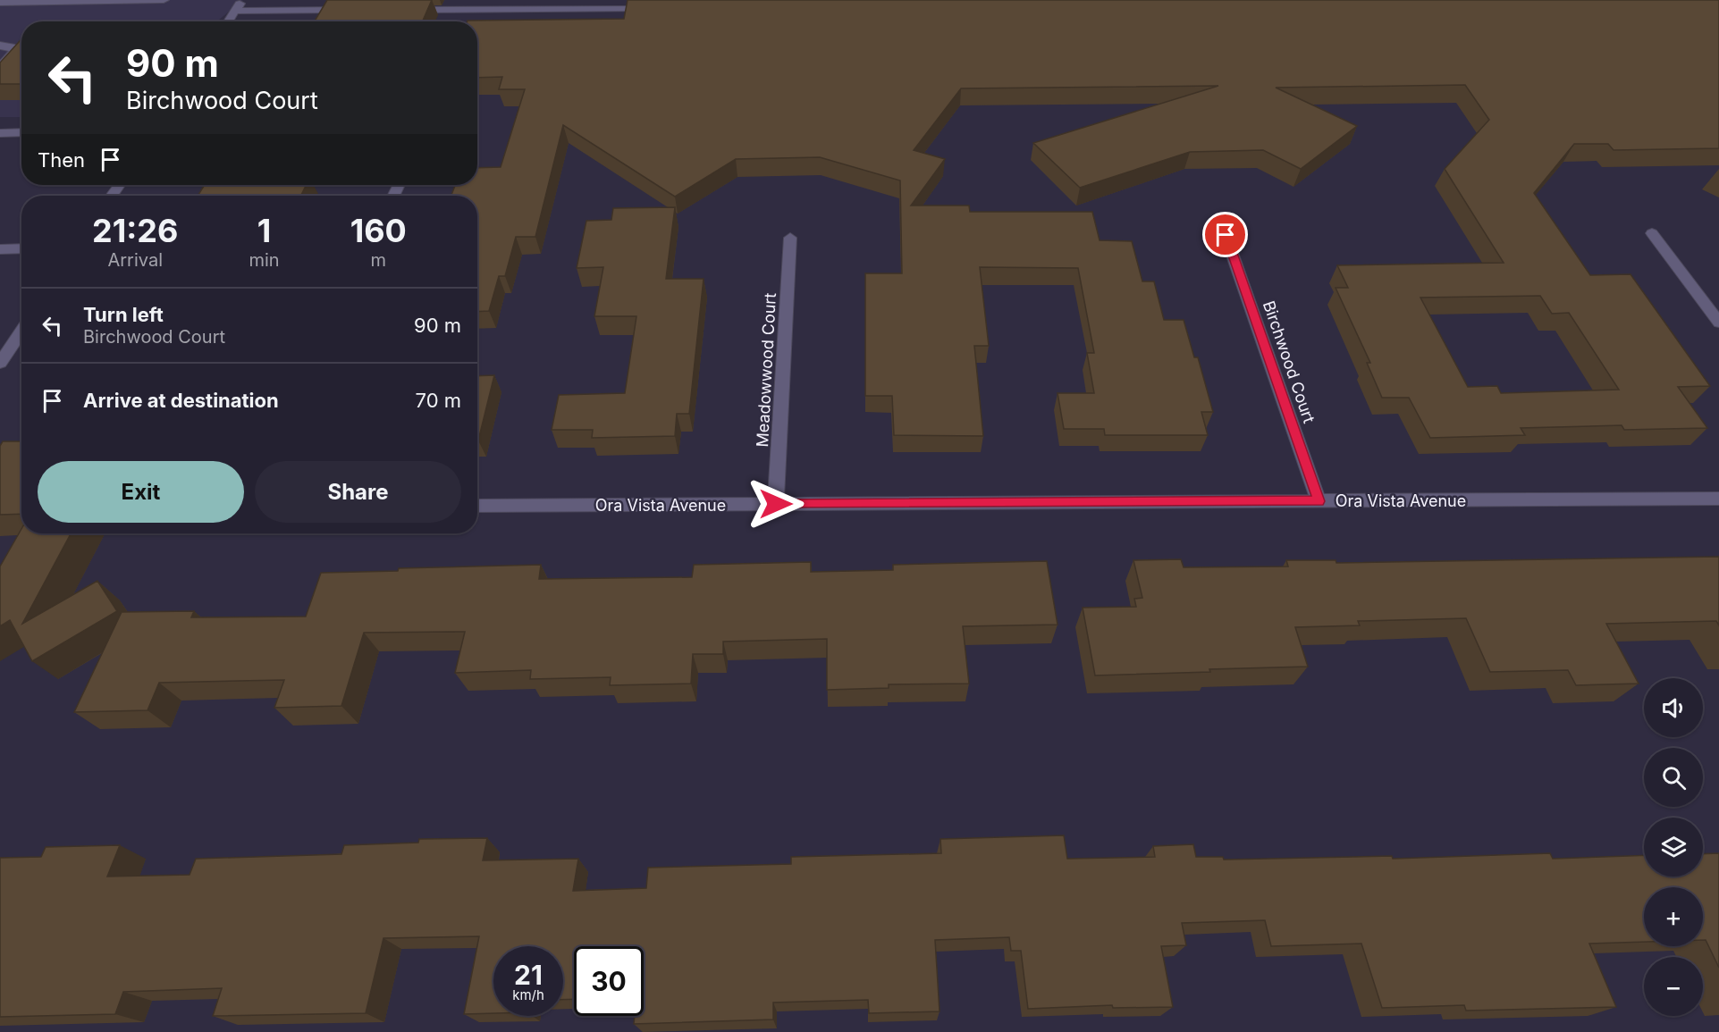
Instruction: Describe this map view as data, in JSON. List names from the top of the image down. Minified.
{"streets":{"street":["Birchwood Court","Meadowwood Court","Ora Vista Avenue"]},"crossings":[["Birchwood Court","Ora Vista Avenue"],["Meadowwood Court","Ora Vista Avenue"]],"page":{"turn":["90 m","Birchwood Court"],"then":"Then","eta":["21:26","Arrival","1","min","160","m"],"list":[{"name":"Turn left","note":"Birchwood Court","value":"90 m"},{"name":"Arrive at destination","value":"70 m"}],"buttons":["Exit","Share"],"map_buttons":["+","−"],"speed":"21 km/h","limit":"30"}}
